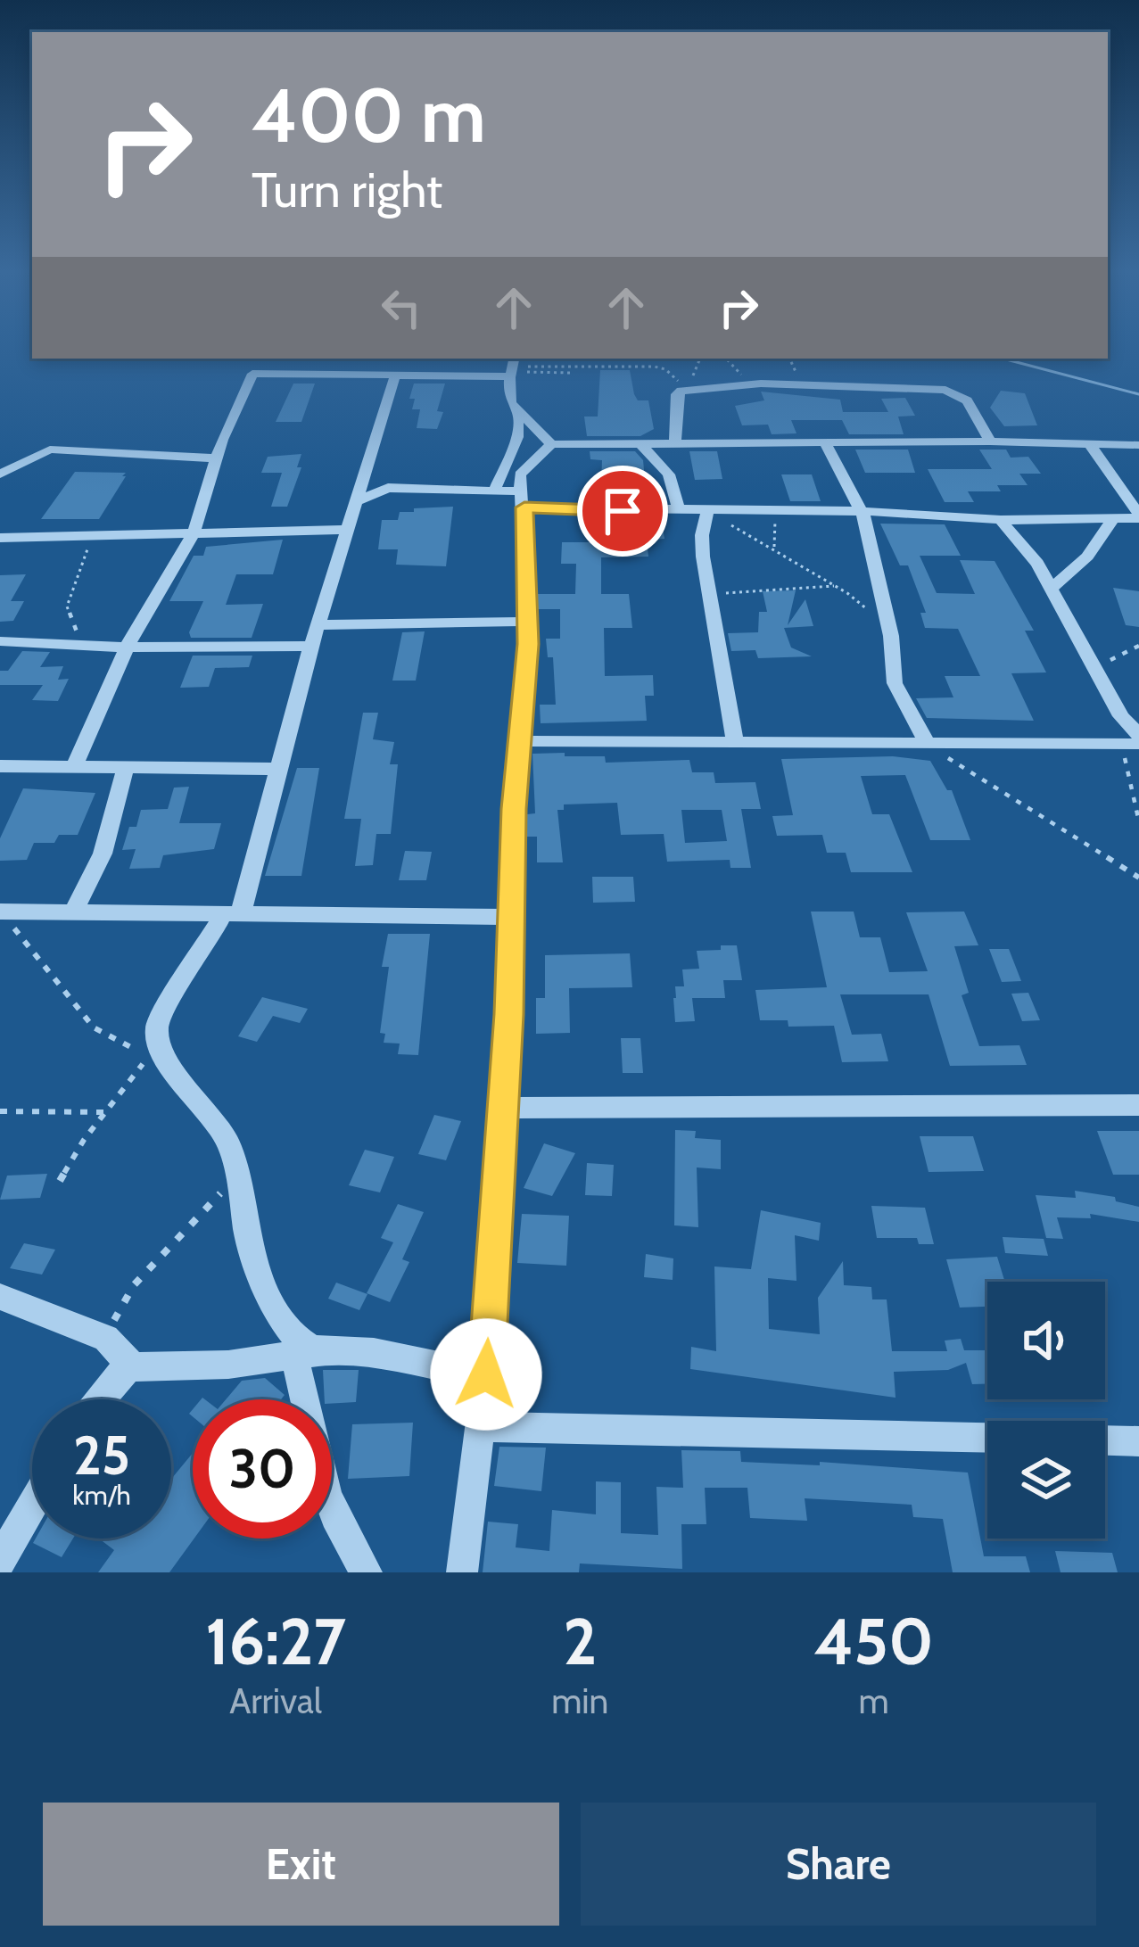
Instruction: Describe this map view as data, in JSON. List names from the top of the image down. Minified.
{"page":{"turn":["400 m","Turn right"],"speed":"25 km/h","limit":"30","eta":["16:27","Arrival","2","min","450","m"],"buttons":["Exit","Share"]}}
